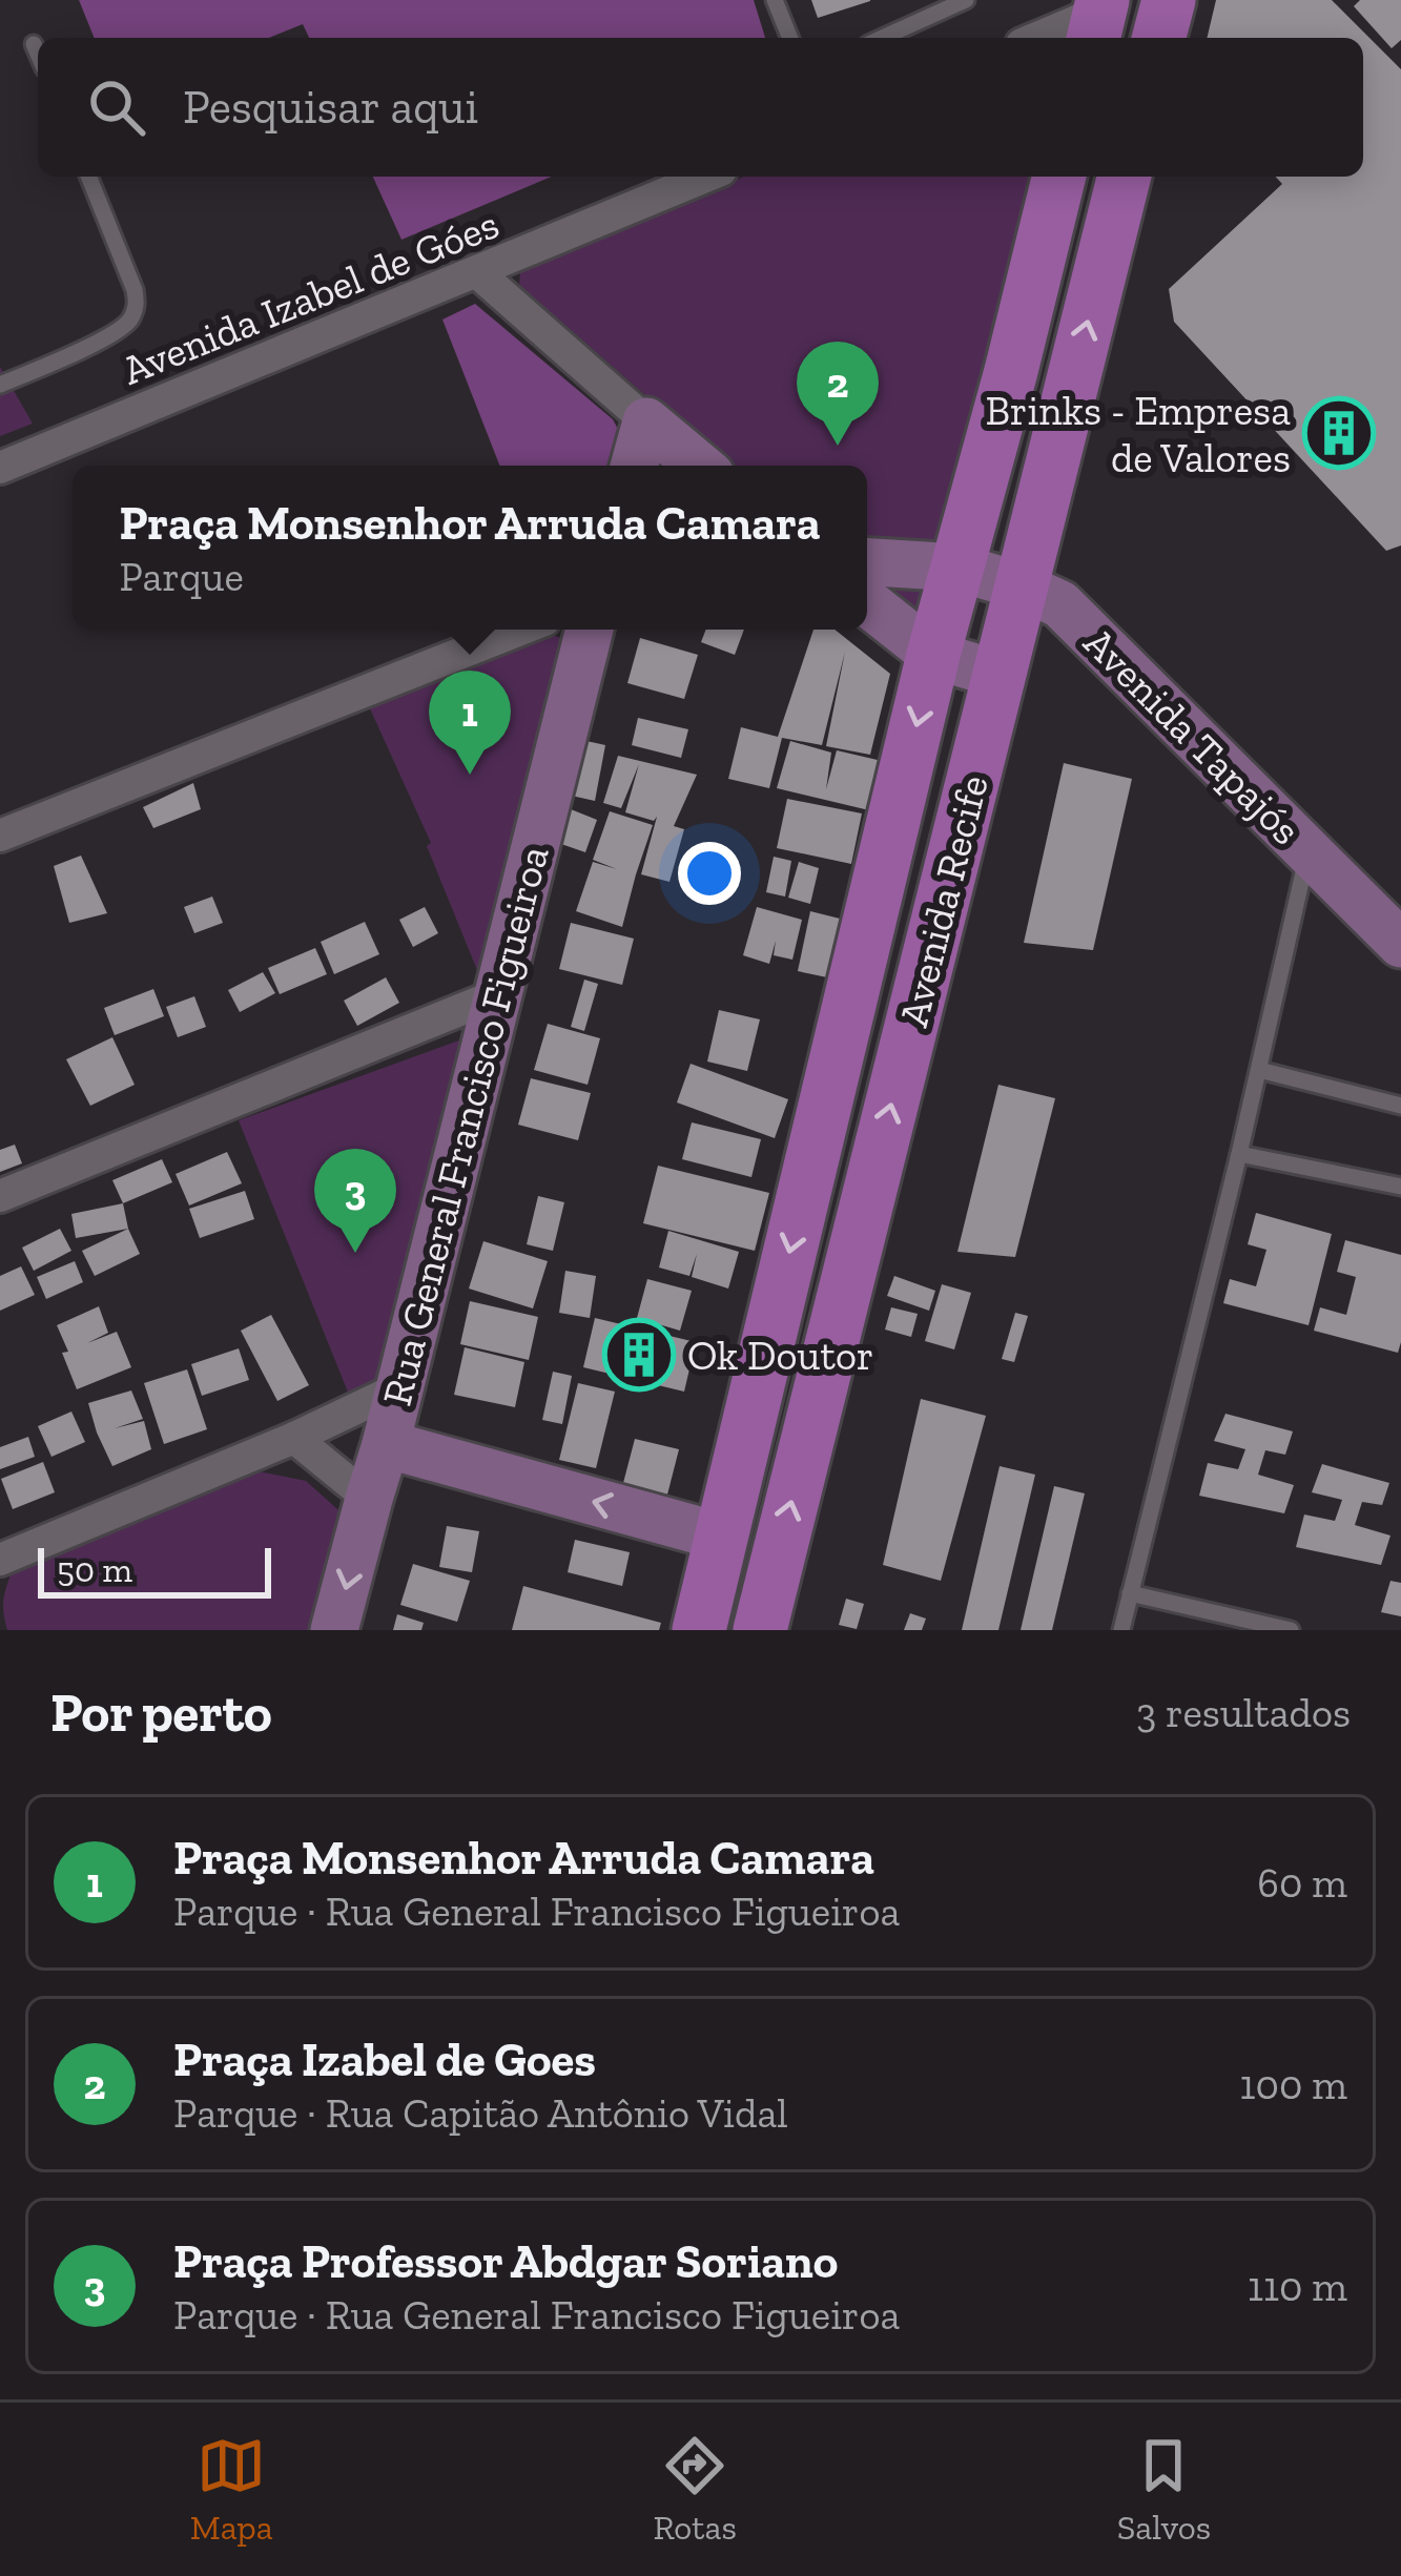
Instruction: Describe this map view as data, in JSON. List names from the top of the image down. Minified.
{"streets":{"main road":["Avenida Recife"],"street":["Avenida Izabel de Góes","Avenida Tapajós","Rua General Francisco Figueiroa"]},"crossings":[["Avenida Tapajós","Avenida Recife"]],"places":{"building":["Brinks - Empresa de Valores","Ok Doutor"]},"scale_bar":"50 m","page":{"search":"Pesquisar aqui","pins":["2","1","3"],"popup":["Praça Monsenhor Arruda Camara","Parque"],"scale":"50 m","heading":["Por perto","3 resultados"],"list":[{"mark":"1","name":"Praça Monsenhor Arruda Camara","note":"Parque · Rua General Francisco Figueiroa","value":"60 m"},{"mark":"2","name":"Praça Izabel de Goes","note":"Parque · Rua Capitão Antônio Vidal","value":"100 m"},{"mark":"3","name":"Praça Professor Abdgar Soriano","note":"Parque · Rua General Francisco Figueiroa","value":"110 m"}],"nav":["Mapa","Rotas","Salvos"]}}
